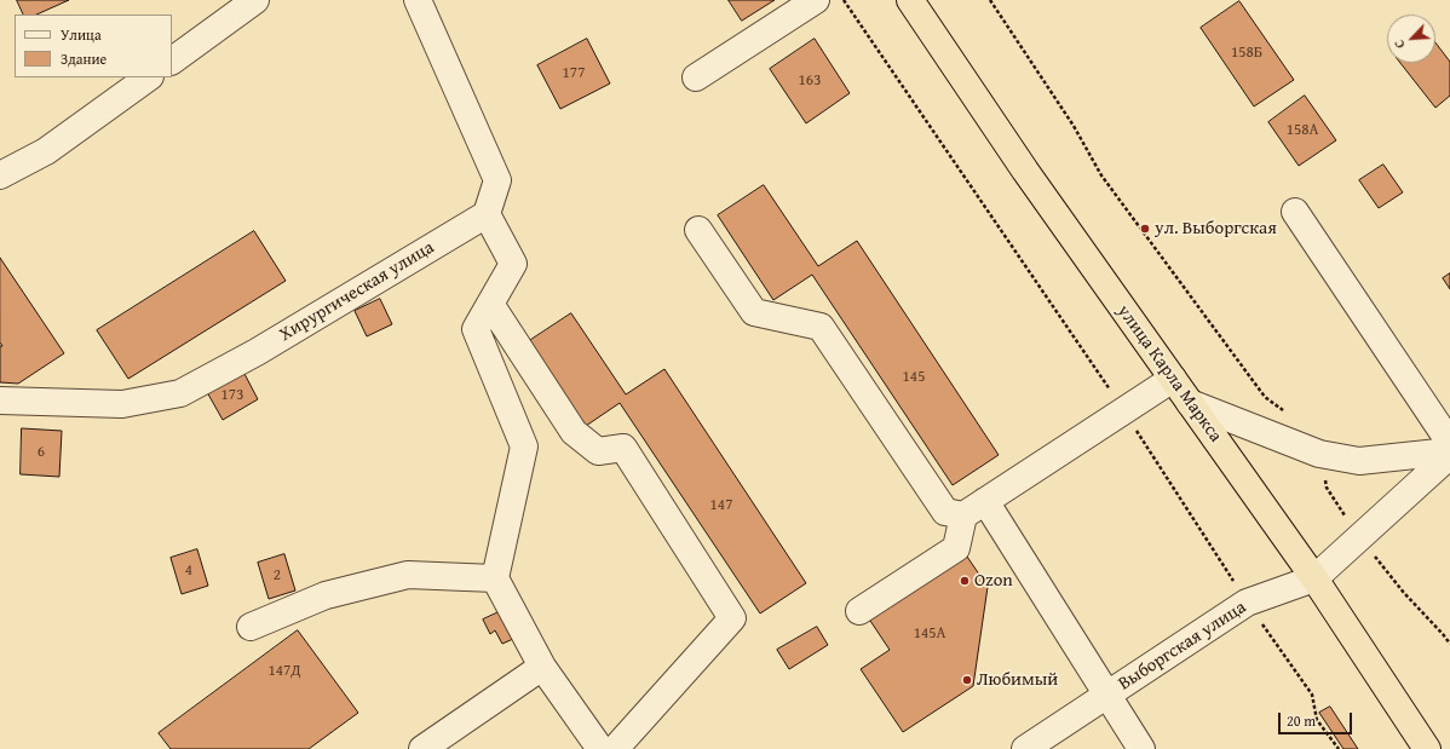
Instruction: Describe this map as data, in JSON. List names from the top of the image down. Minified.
{"streets":{"highway":["улица Карла Маркса"],"street":["Хирургическая улица","Выборгская улица"]},"crossings":[["улица Карла Маркса","Выборгская улица"]],"places":["ул. Выборгская","Ozon","Любимый"],"house_numbers":["158Б","177","163","158А","145","173","6","147","4","2","145А","147Д"],"legend":["Улица","Здание"],"scale_bar":"20 m","north":"bottom left"}
